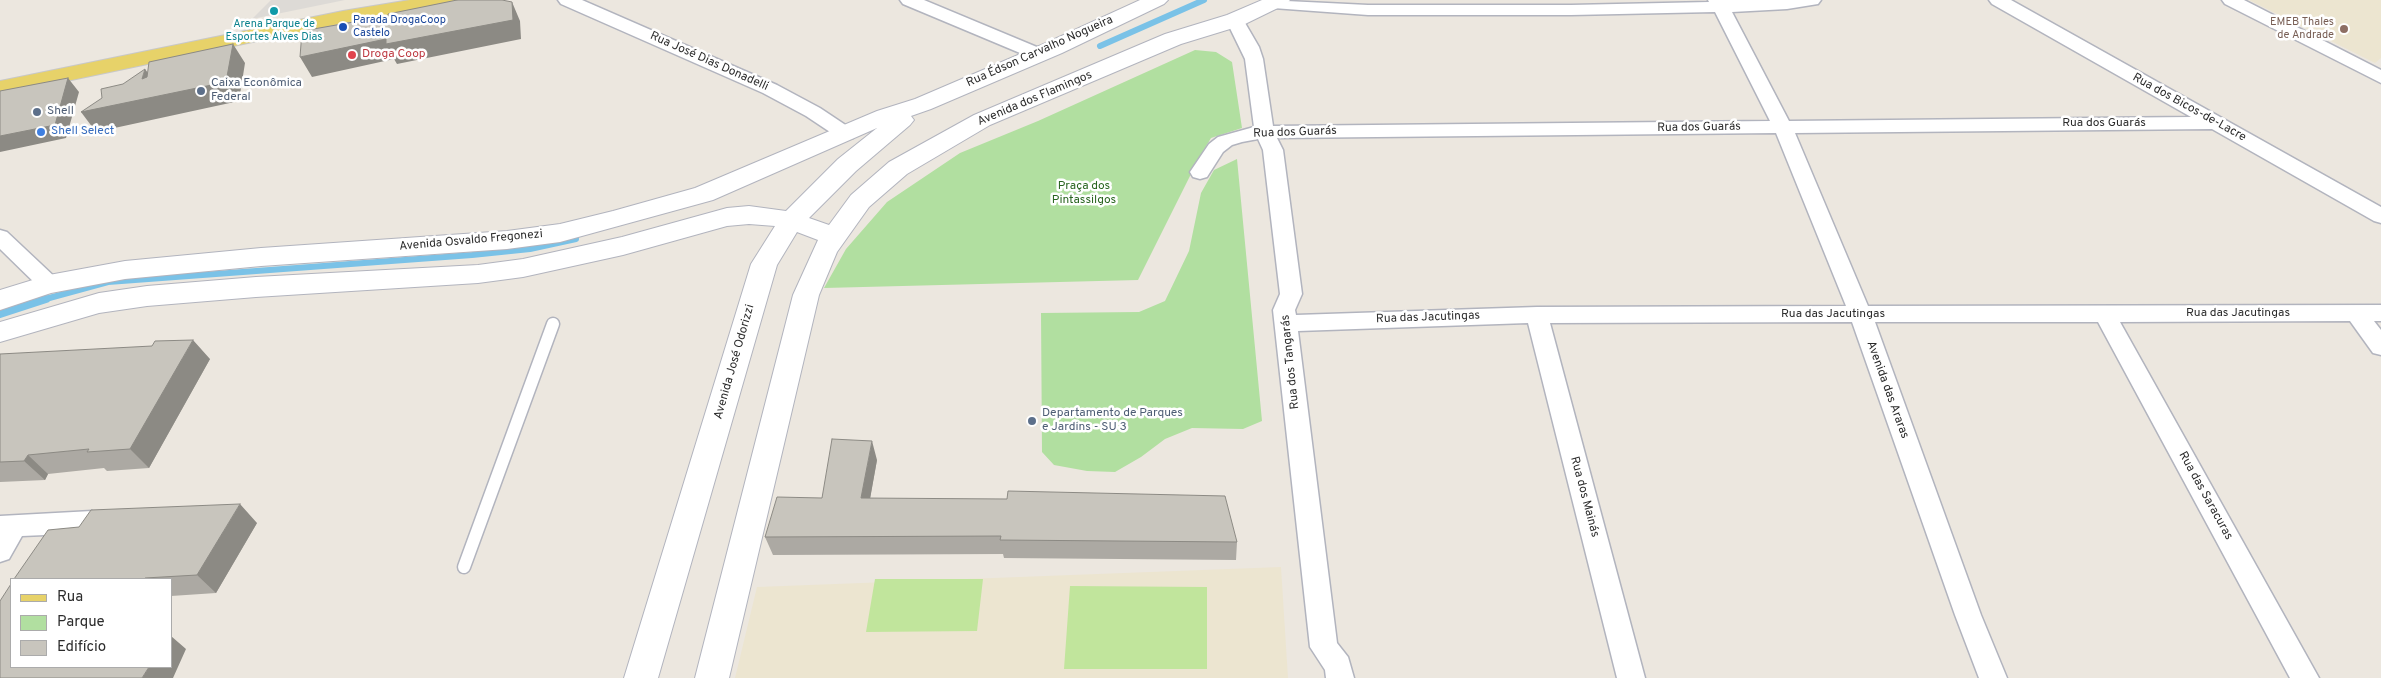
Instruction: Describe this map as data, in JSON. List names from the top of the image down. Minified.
{"streets":{"main road":["Rua Édson Carvalho Nogueira","Avenida dos Flamingos","Avenida Osvaldo Fregonezi","Avenida José Odorizzi"],"street":["Rua José Dias Donadelli","Rua dos Bicos-de-Lacre","Rua dos Guarás","Rua das Jacutingas","Rua dos Tangarás","Avenida das Araras","Rua das Saracuras","Rua dos Mainás"]},"crossings":[["Rua Édson Carvalho Nogueira","Avenida Osvaldo Fregonezi"],["Rua Édson Carvalho Nogueira","Avenida José Odorizzi"],["Rua José Dias Donadelli","Avenida Osvaldo Fregonezi"],["Avenida dos Flamingos","Rua dos Tangarás"],["Rua dos Bicos-de-Lacre","Rua dos Guarás"],["Rua dos Guarás","Rua dos Tangarás"],["Rua dos Guarás","Avenida das Araras"],["Avenida Osvaldo Fregonezi","Avenida José Odorizzi"],["Rua das Jacutingas","Rua dos Tangarás"],["Rua das Jacutingas","Avenida das Araras"],["Rua das Jacutingas","Rua das Saracuras"],["Rua das Jacutingas","Rua dos Mainás"]],"parks":["Praça dos Pintassilgos"],"places":["Arena Parque de Esportes Alves Dias","Parada DrogaCoop Castelo","EMEB Thales de Andrade","Droga Coop","Caixa Econômica Federal","Shell","Shell Select","Departamento de Parques e Jardins - SU 3"],"legend":["Rua","Parque","Edifício"]}
